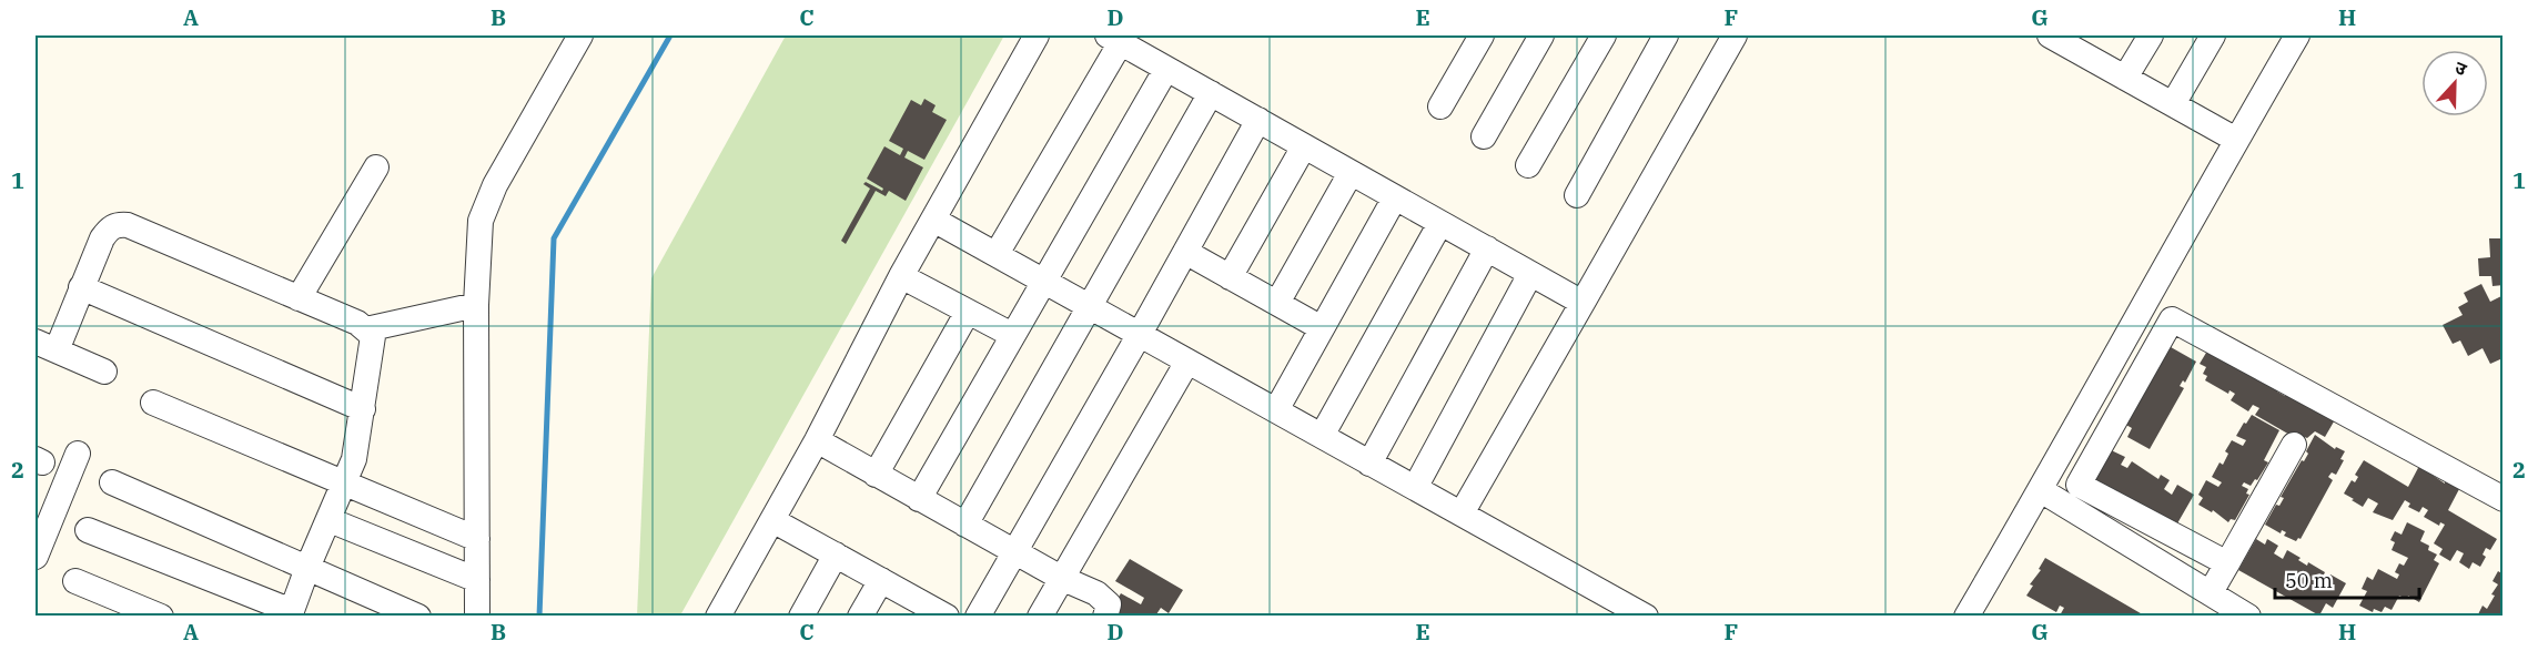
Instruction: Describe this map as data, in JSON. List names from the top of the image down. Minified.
{"scale_bar":"50 m","north":"top","grid":{"columns":["A","B","C","D","E","F","G","H"],"rows":["1","2"]}}
